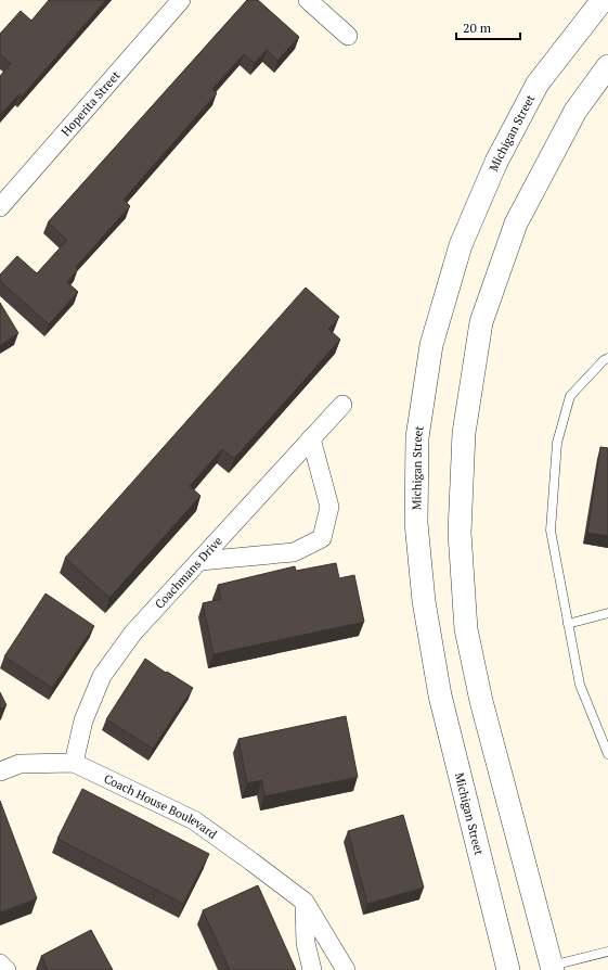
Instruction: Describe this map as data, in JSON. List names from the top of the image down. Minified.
{"streets":{"street":["Hoperita Street","Michigan Street","Coachmans Drive","Coach House Boulevard"]},"crossings":[["Coachmans Drive","Coach House Boulevard"]],"scale_bar":"20 m"}
